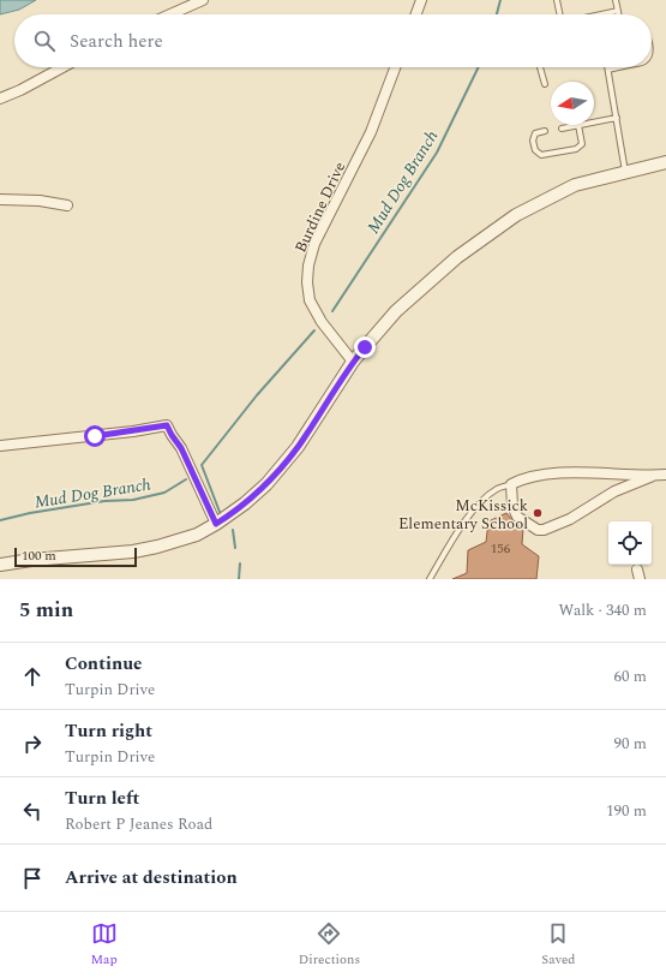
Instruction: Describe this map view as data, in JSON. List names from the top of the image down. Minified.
{"streets":{"street":["Burdine Drive"]},"water":["Mud Dog Branch"],"places":["McKissick Elementary School"],"house_numbers":["156"],"scale_bar":"100 m","north":"left","page":{"search":"Search here","scale":"100 m","heading":["5 min","Walk · 340 m"],"list":[["Continue","Turpin Drive","60 m"],["Turn right","Turpin Drive","90 m"],["Turn left","Robert P Jeanes Road","190 m"],"Arrive at destination"],"nav":["Map","Directions","Saved"]}}
